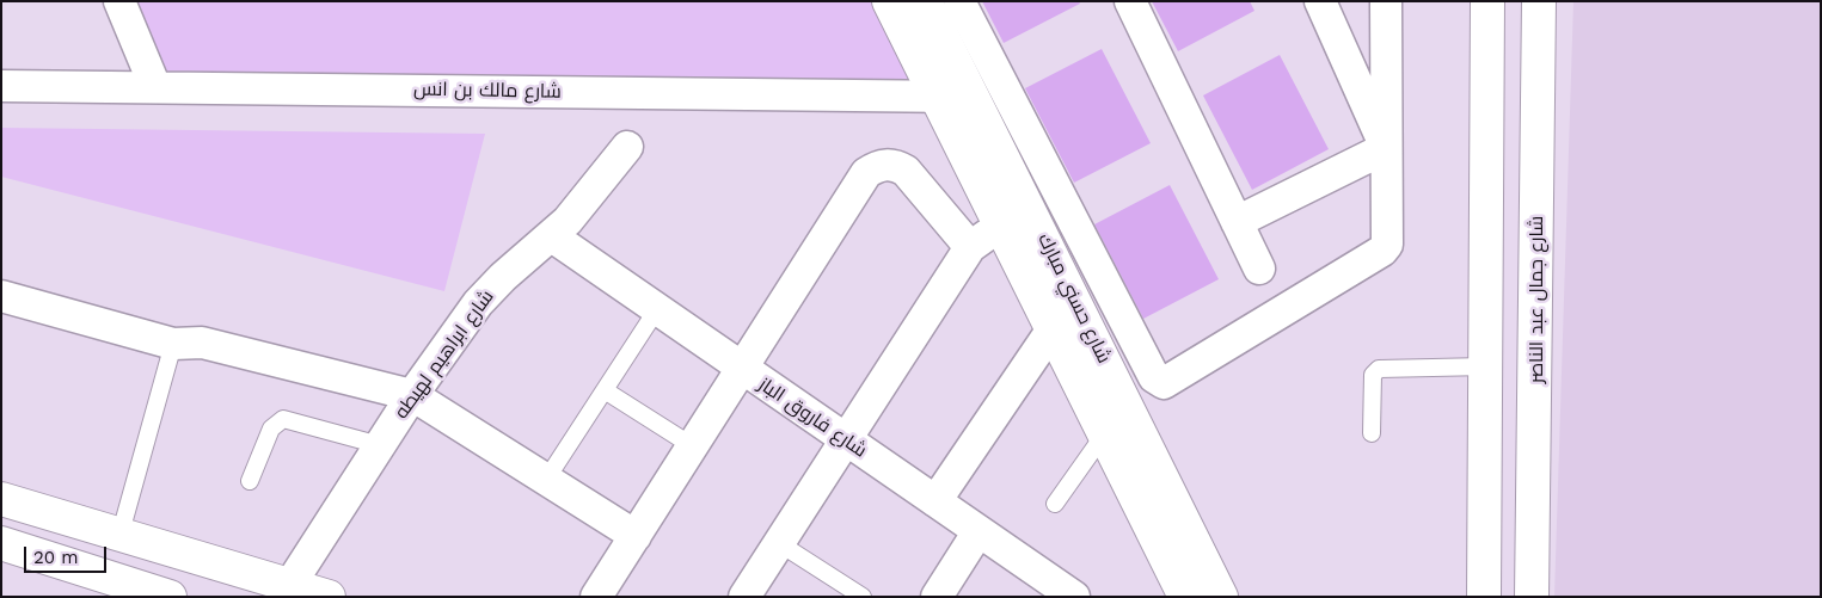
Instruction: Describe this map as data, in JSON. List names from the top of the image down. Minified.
{"streets":{"street":["شارع مالك بن انس","شارع حسني مبارك","شارع جمال عبد الناصر","شارع ابراهيم لهيطه","شارع فاروق الباز"]},"crossings":[["شارع مالك بن انس","شارع حسني مبارك"],["شارع ابراهيم لهيطه","شارع فاروق الباز"]],"scale_bar":"20 m"}
